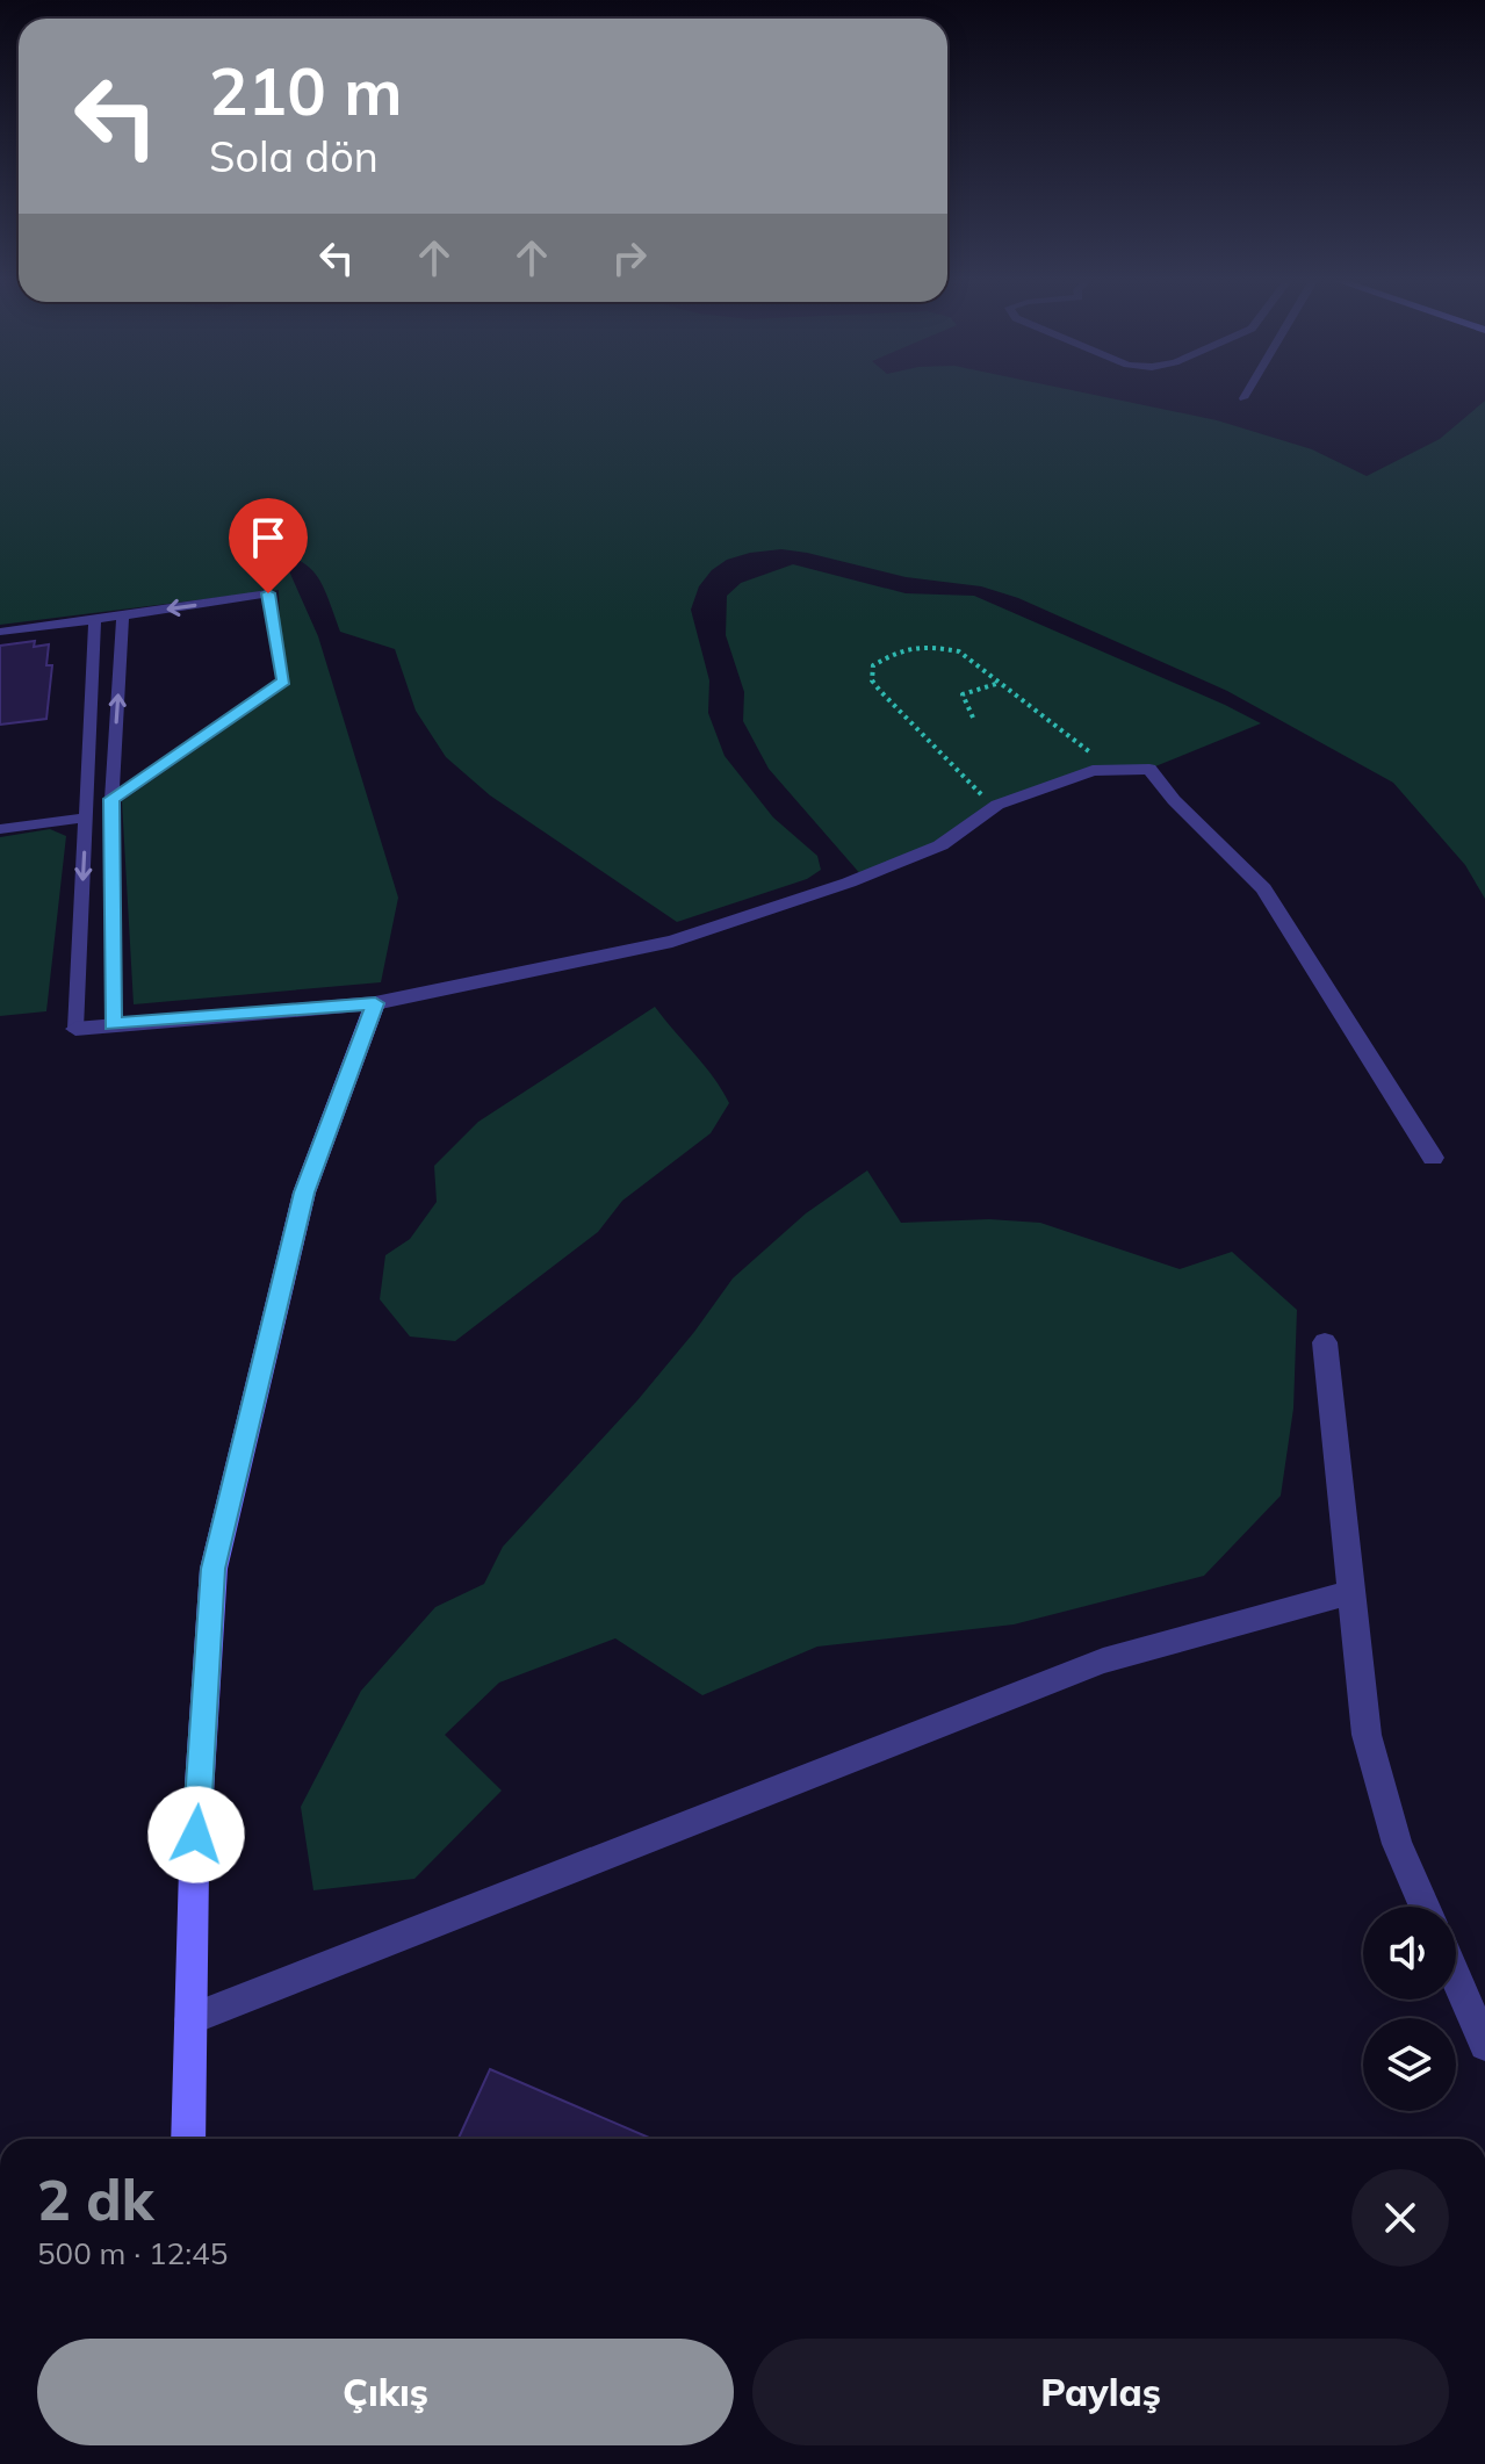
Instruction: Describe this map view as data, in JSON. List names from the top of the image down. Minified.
{"page":{"turn":["210 m","Sola dön"],"heading":["2 dk","500 m · 12:45"],"buttons":["Çıkış","Paylaş"]}}
